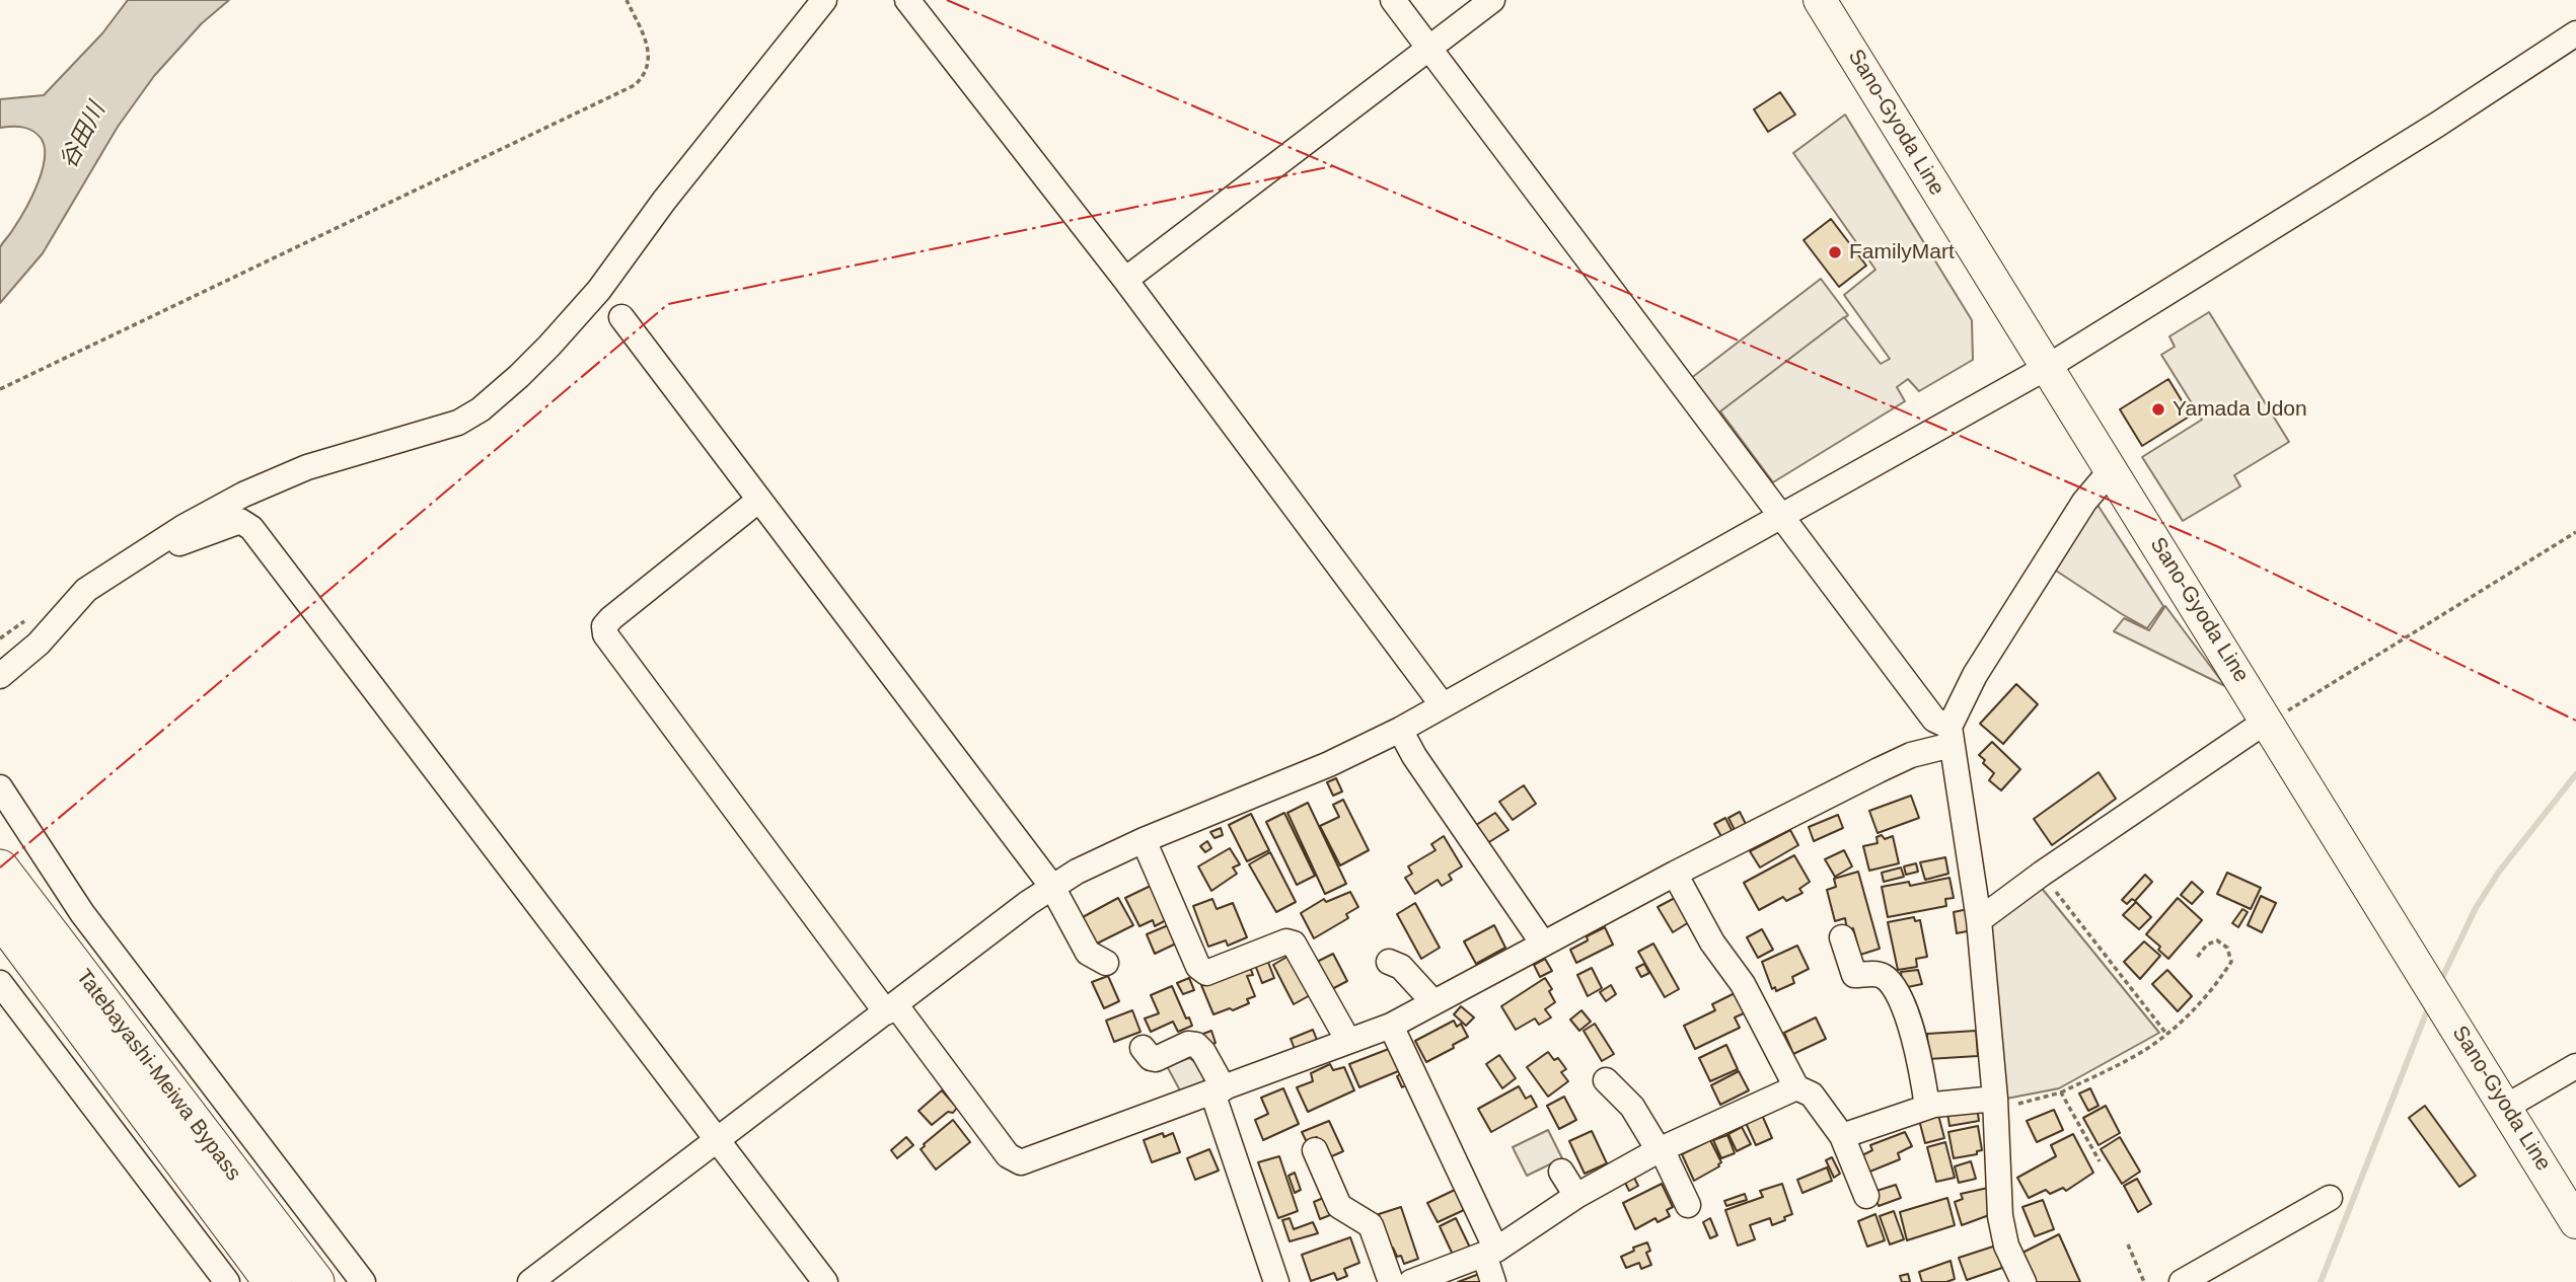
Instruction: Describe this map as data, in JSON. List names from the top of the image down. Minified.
{"streets":{"highway":["Tatebayashi-Meiwa Bypass"],"main road":["Sano-Gyoda Line"]},"water":["谷田川"],"places":["FamilyMart","Yamada Udon"]}
